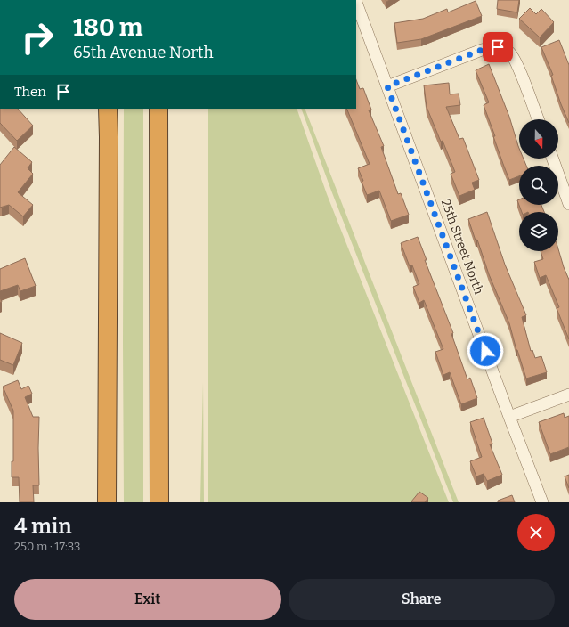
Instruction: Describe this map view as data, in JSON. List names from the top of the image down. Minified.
{"streets":{"street":["25th Street North"]},"north":"bottom","page":{"turn":["180 m","65th Avenue North"],"then":"Then","heading":["4 min","250 m · 17:33"],"buttons":["Exit","Share"]}}
